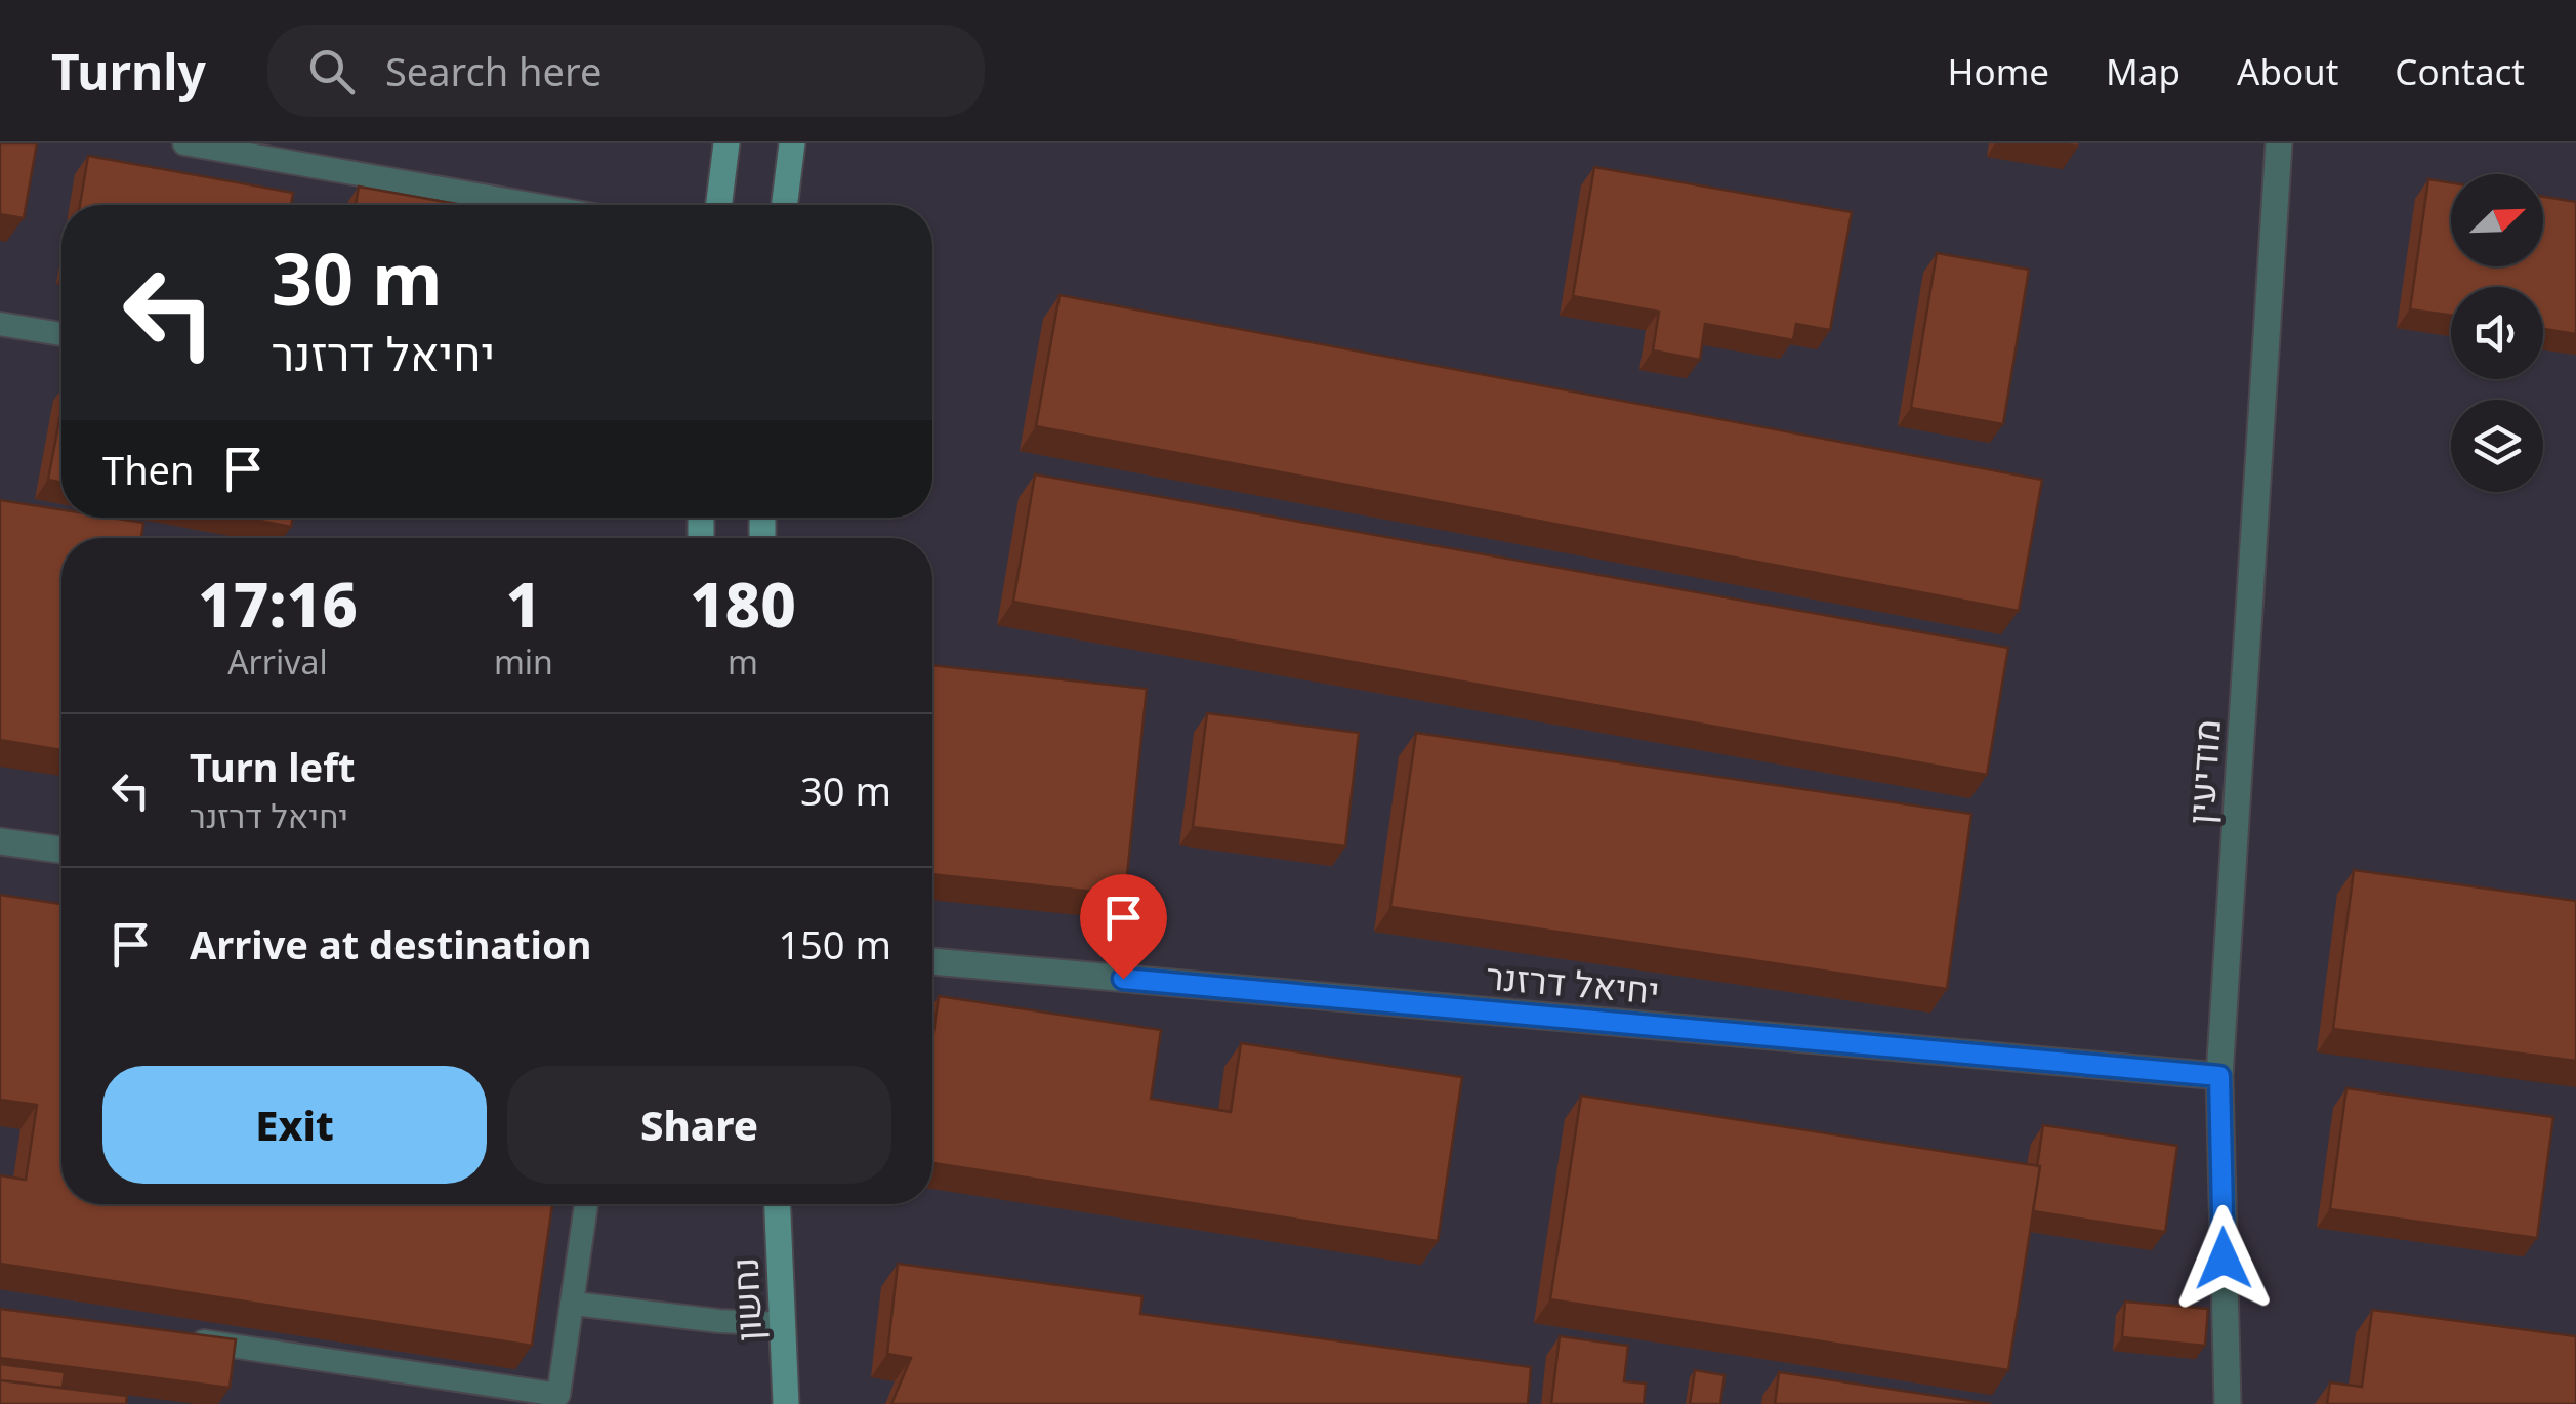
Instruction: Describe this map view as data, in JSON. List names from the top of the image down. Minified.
{"streets":{"street":["מודיעין","יחיאל דרזנר","נחשון"]},"crossings":[["מודיעין","יחיאל דרזנר"]],"north":"top right","page":{"header":"Turnly","search":"Search here","nav":["Home","Map","About","Contact"],"turn":["30 m","יחיאל דרזנר"],"then":"Then","eta":["17:16","Arrival","1","min","180","m"],"list":[{"name":"Turn left","note":"יחיאל דרזנר","value":"30 m"},{"name":"Arrive at destination","value":"150 m"}],"buttons":["Exit","Share"]}}
